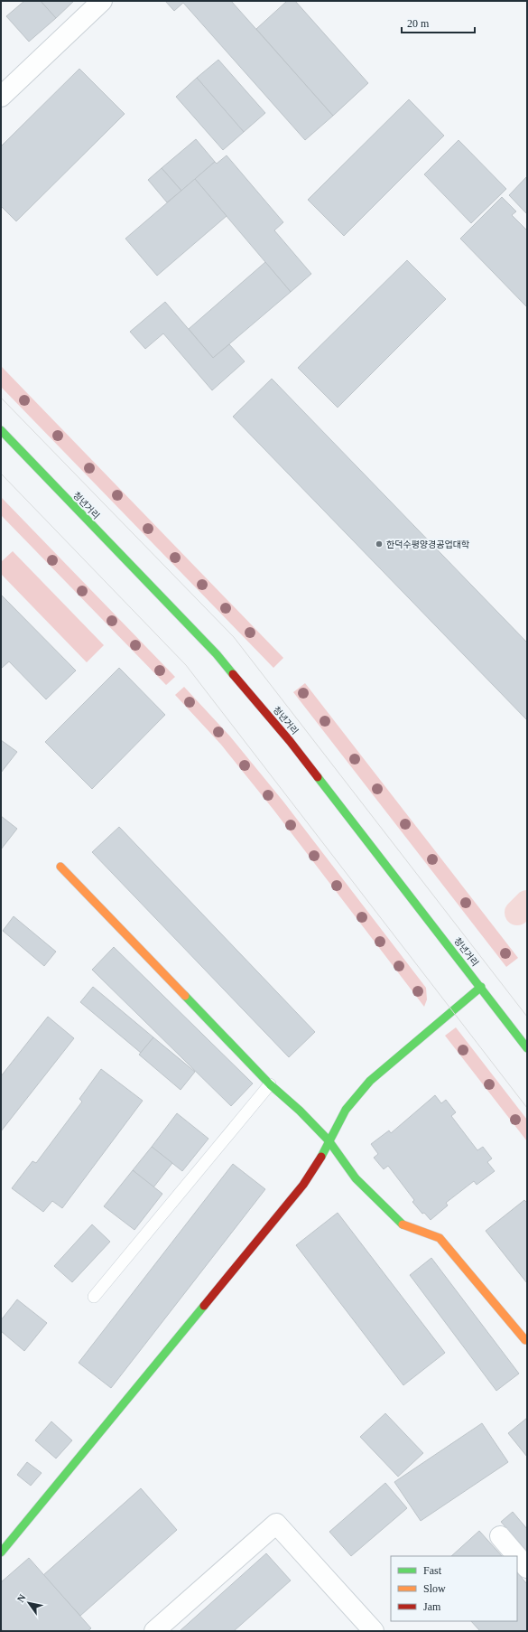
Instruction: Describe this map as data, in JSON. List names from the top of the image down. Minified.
{"streets":{"street":["청년거리"]},"places":["한덕수평양경공업대학"],"legend":["Fast","Slow","Jam"],"scale_bar":"20 m","north":"top left"}
